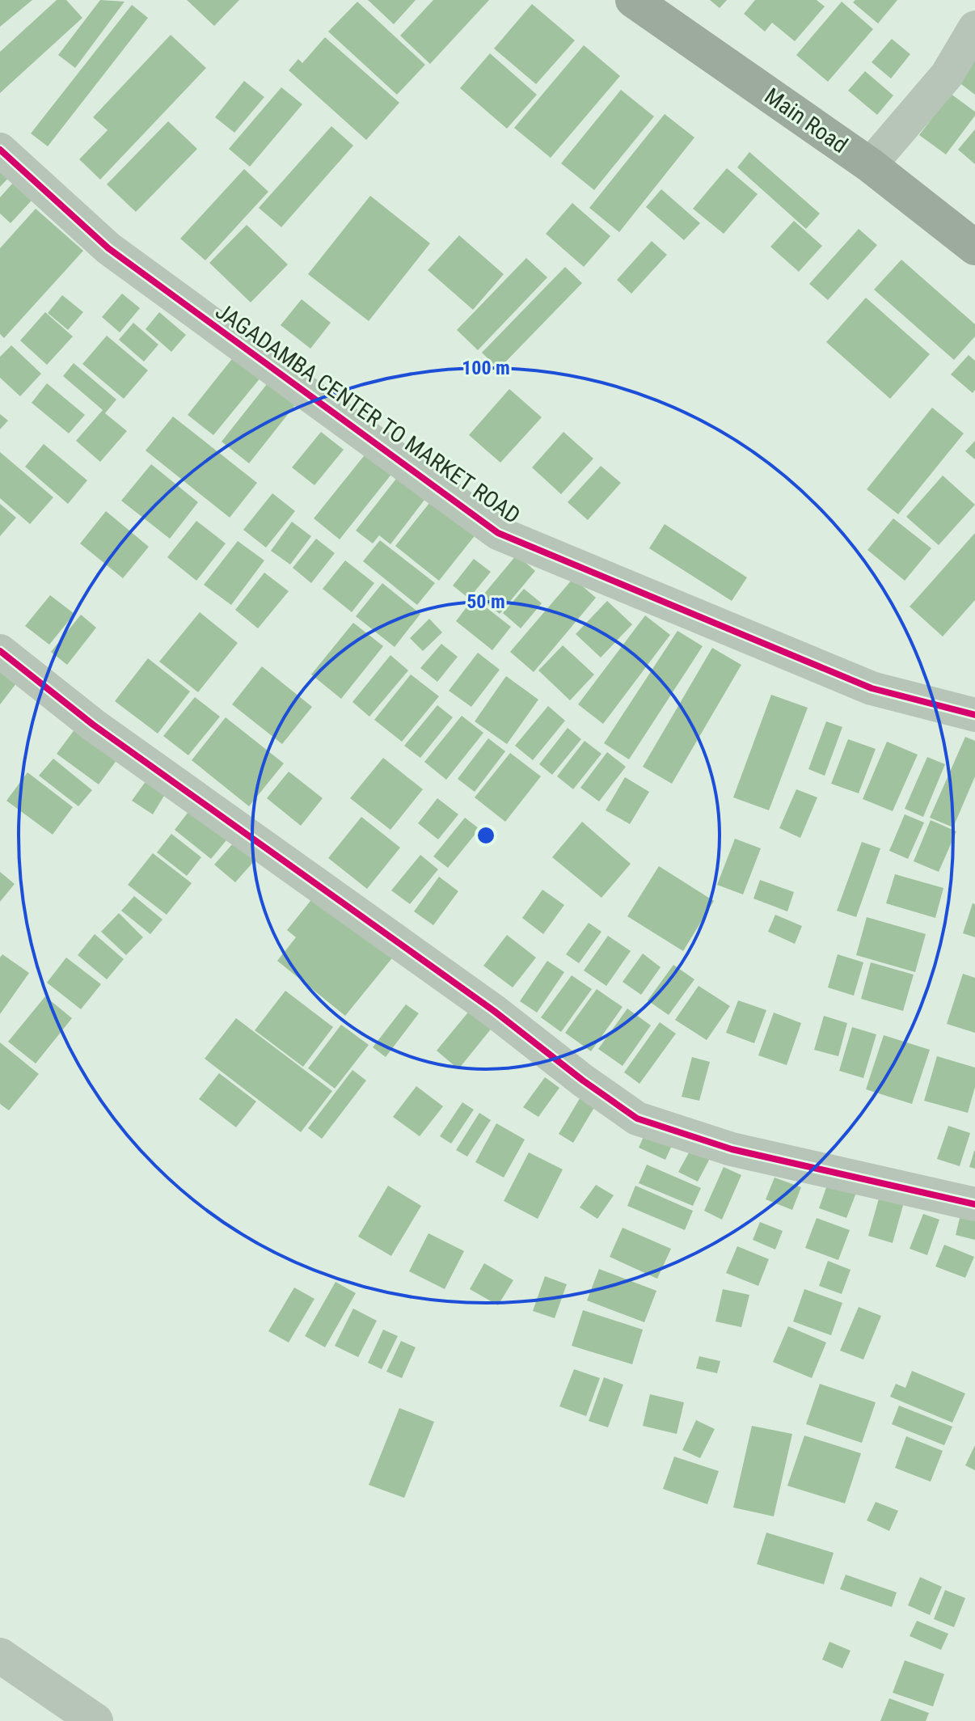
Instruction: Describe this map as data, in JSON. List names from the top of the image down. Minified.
{"streets":{"highway":["Main Road"],"street":["JAGADAMBA CENTER TO MARKET ROAD"]},"rings":["100 m","50 m"]}
